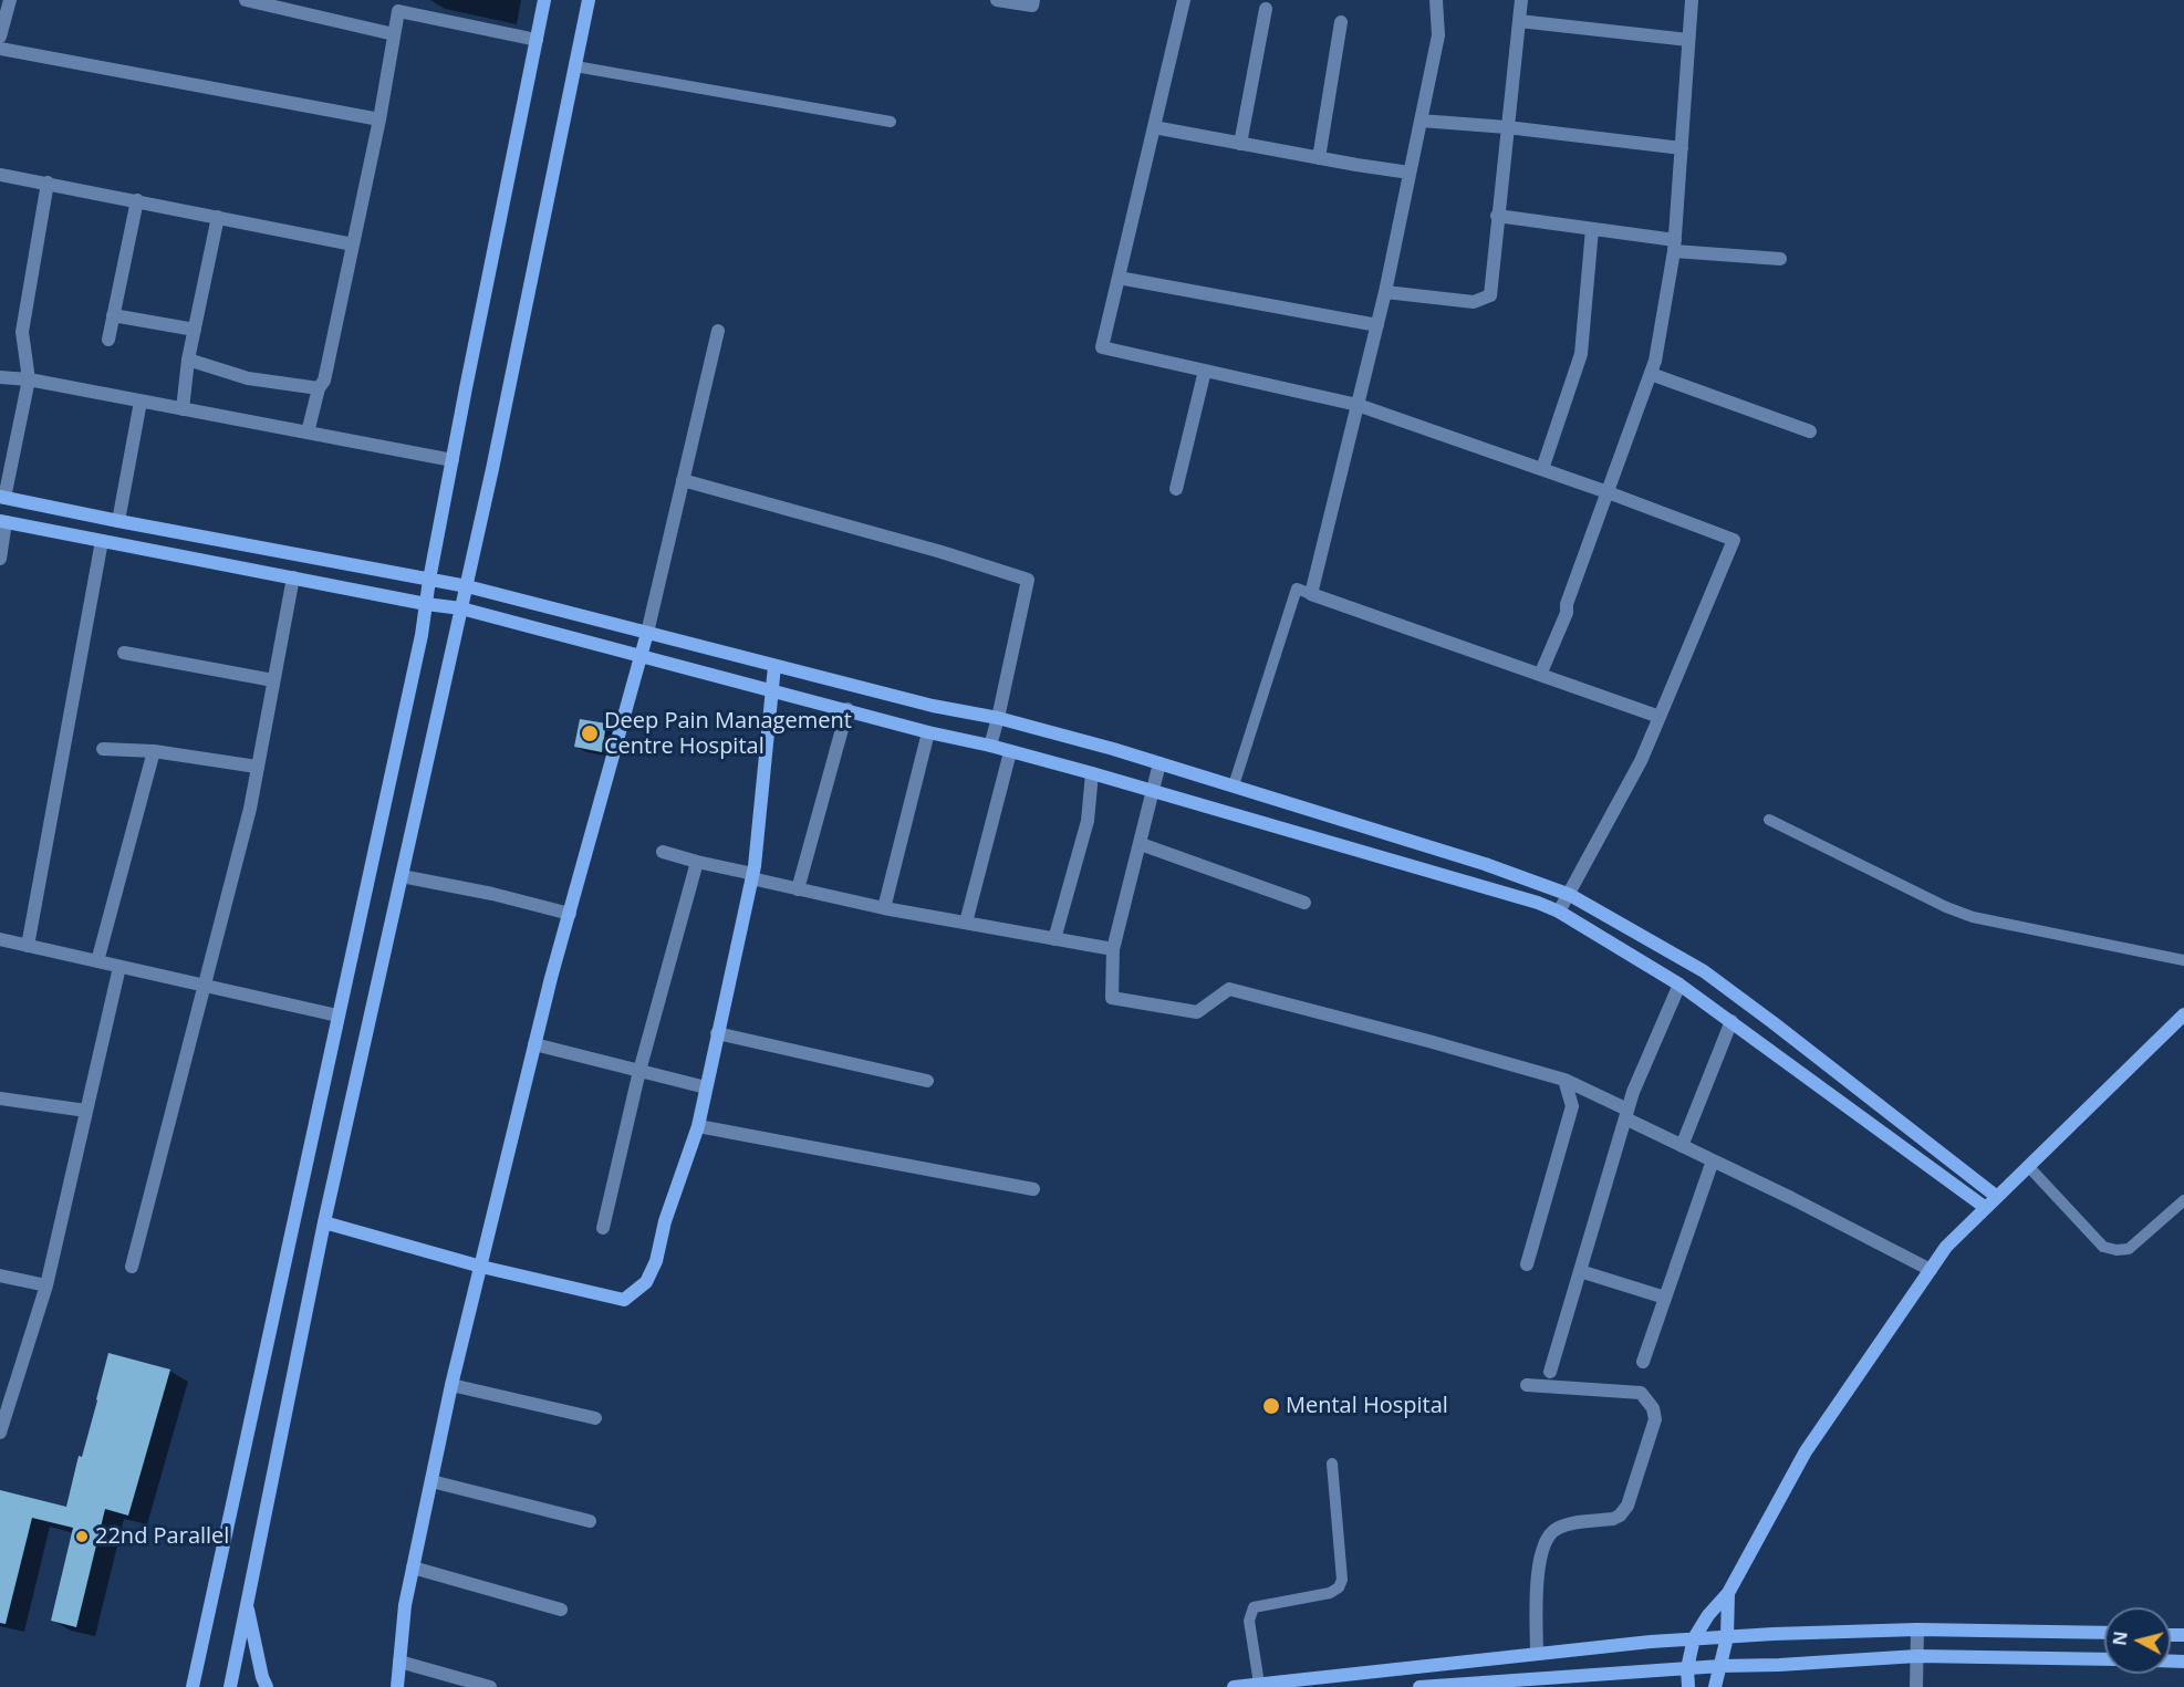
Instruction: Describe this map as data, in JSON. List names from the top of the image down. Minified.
{"places":["Deep Pain Management Centre Hospital","Mental Hospital","22nd Parallel"],"north":"left"}
